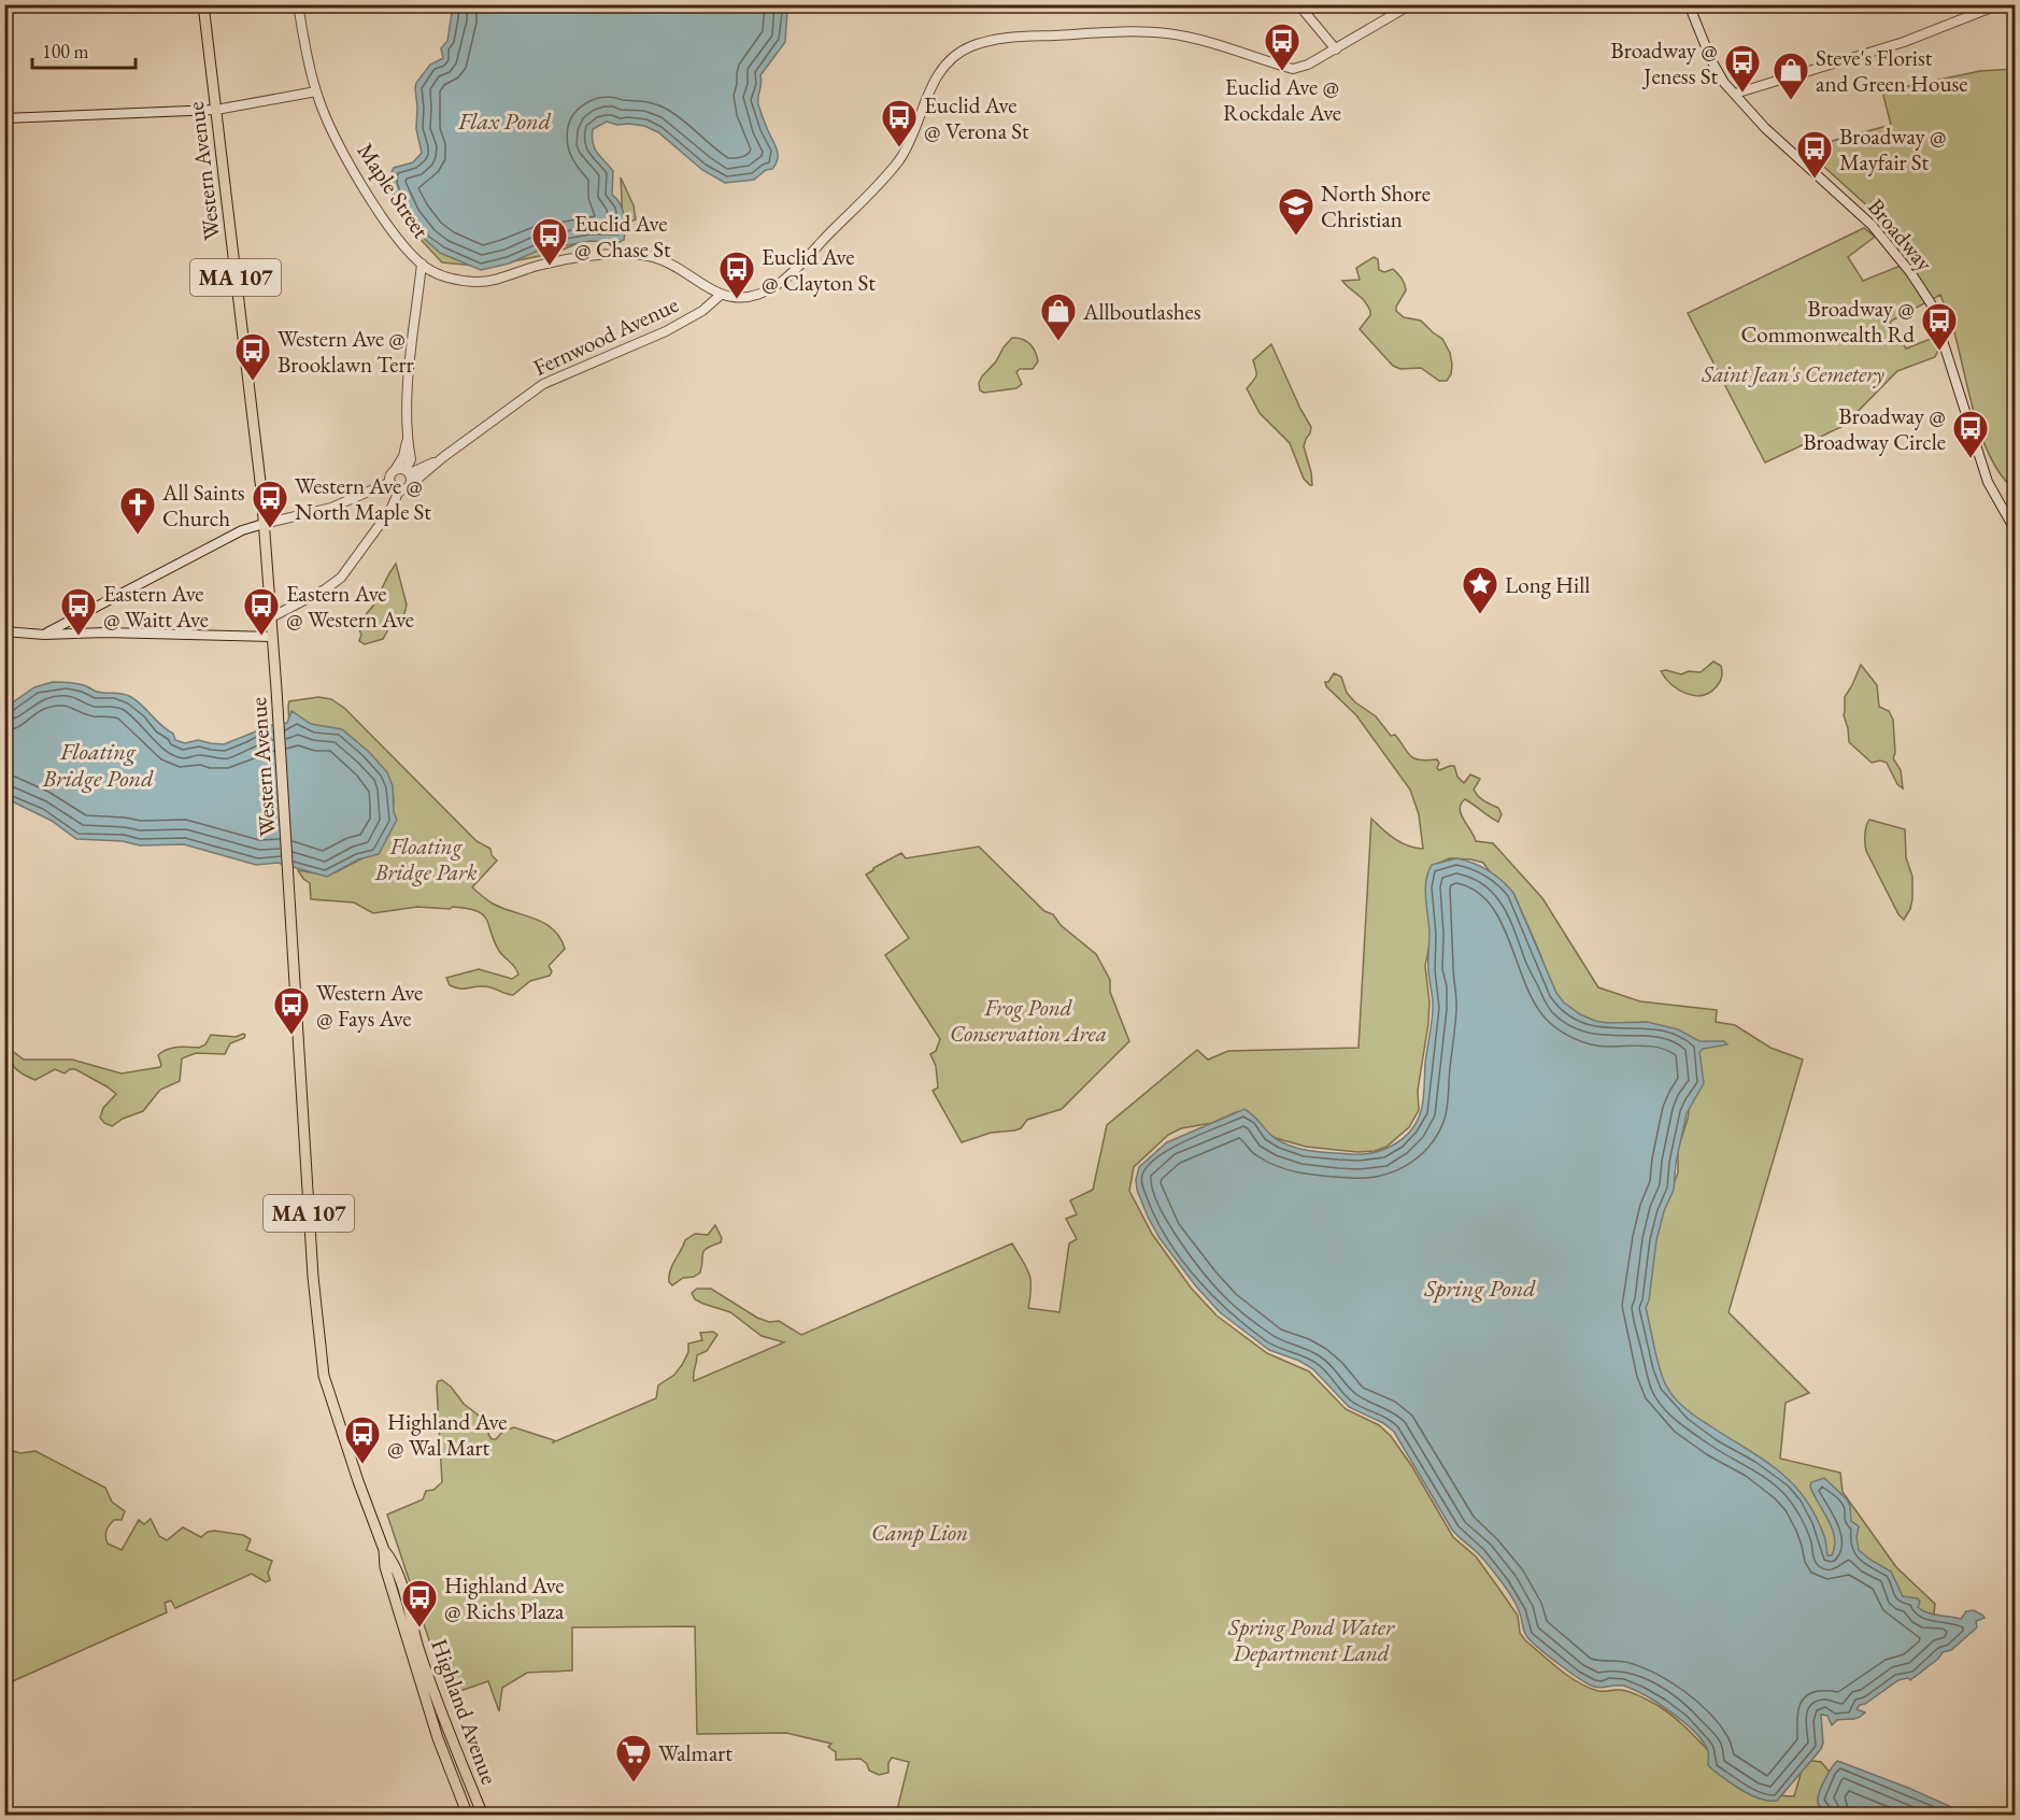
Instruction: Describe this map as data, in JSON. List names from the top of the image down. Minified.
{"streets":{"main road":["Western Avenue","Broadway","MA 107","Highland Avenue"],"street":["Maple Street","Fernwood Avenue"]},"crossings":[["Western Avenue","Highland Avenue"],["Maple Street","Fernwood Avenue"]],"water":["Flax Pond","Floating Bridge Pond","Spring Pond"],"parks":["Saint Jean's Cemetery","Floating Bridge Park","Frog Pond Conservation Area","Camp Lion","Spring Pond Water Department Land"],"places":{"bus stop":["Euclid Ave @ Rockdale Ave","Broadway @ Jeness St","Euclid Ave @ Verona St","Broadway @ Mayfair St","Euclid Ave @ Chase St","Euclid Ave @ Clayton St","Broadway @ Commonwealth Rd","Western Ave @ Brooklawn Terr","Broadway @ Broadway Circle","Western Ave @ North Maple St","Eastern Ave @ Waitt Ave","Eastern Ave @ Western Ave","Western Ave @ Fays Ave","Highland Ave @ Wal Mart","Highland Ave @ Richs Plaza"],"shop":["Steve's Florist and Green House","Allboutlashes"],"school or university":["North Shore Christian"],"church":["All Saints Church"],"place":["Long Hill"],"supermarket":["Walmart"]},"scale_bar":"100 m"}
